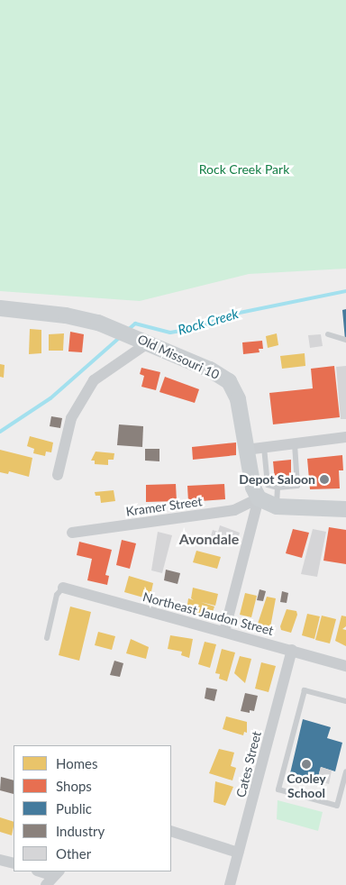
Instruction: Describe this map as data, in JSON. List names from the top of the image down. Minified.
{"streets":{"street":["Old Missouri 10","Kramer Street","Northeast Jaudon Street","Cates Street"]},"crossings":[["Old Missouri 10","Kramer Street"],["Northeast Jaudon Street","Cates Street"]],"districts":["Avondale"],"water":["Rock Creek"],"parks":["Rock Creek Park"],"places":["Depot Saloon","Cooley School"],"legend":["Homes","Shops","Public","Industry","Other"]}
